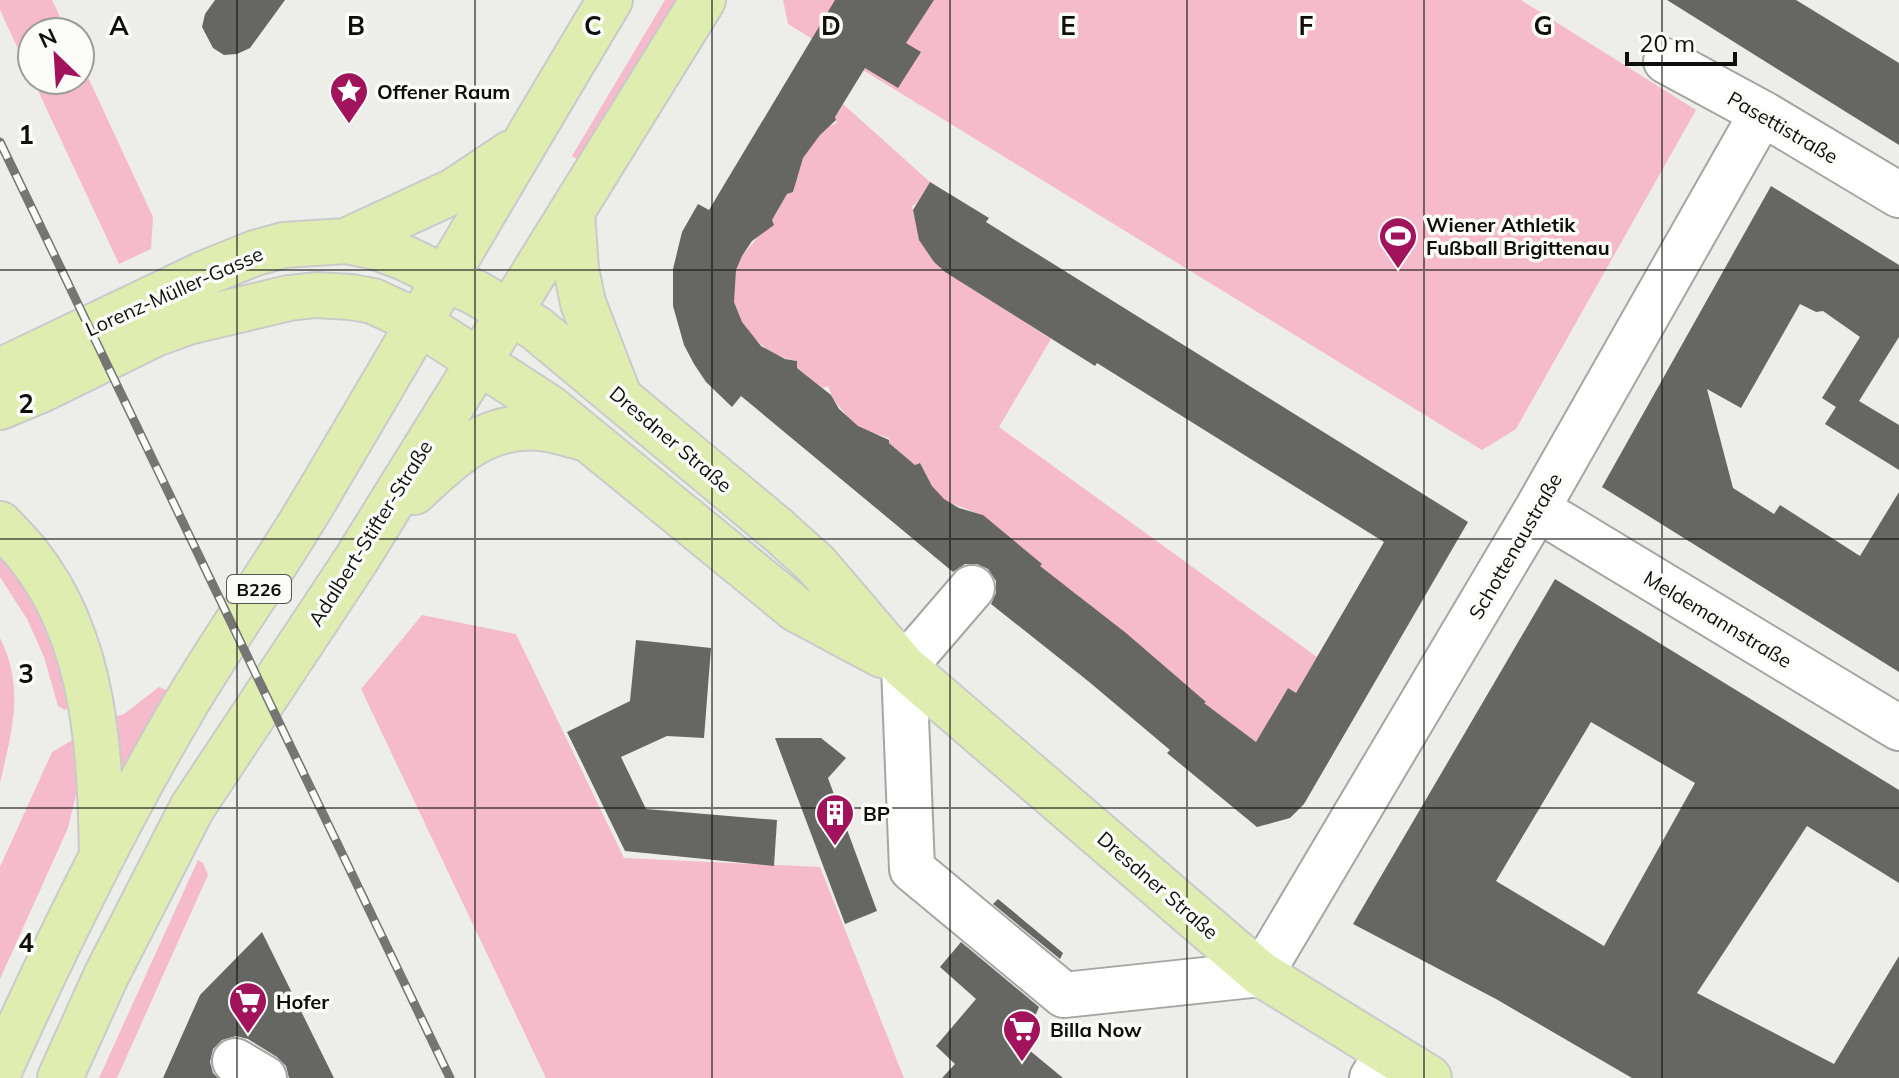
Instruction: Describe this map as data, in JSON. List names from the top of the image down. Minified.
{"streets":{"main road":["Lorenz-Müller-Gasse","Dresdner Straße","Adalbert-Stifter-Straße","B226"],"street":["Pasettistraße","Schottenaustraße","Meldemannstraße"]},"crossings":[["Pasettistraße","Schottenaustraße"],["Lorenz-Müller-Gasse","Dresdner Straße"],["Lorenz-Müller-Gasse","B226"],["Dresdner Straße","Adalbert-Stifter-Straße"],["Dresdner Straße","Schottenaustraße"],["Dresdner Straße","B226"],["Schottenaustraße","Meldemannstraße"]],"places":{"place":["Offener Raum"],"sports":["Wiener Athletik Fußball Brigittenau"],"building":["BP"],"supermarket":["Hofer","Billa Now"]},"scale_bar":"20 m","north":"top left","grid":{"columns":["A","B","C","D","E","F","G"],"rows":["1","2","3","4"]}}
